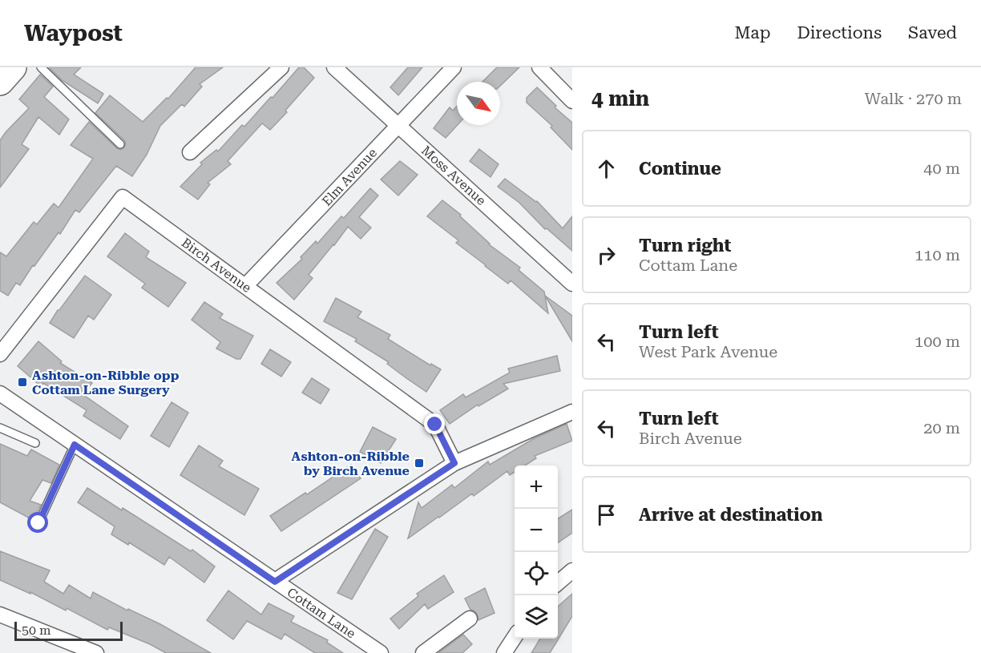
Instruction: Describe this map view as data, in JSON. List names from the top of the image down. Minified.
{"streets":{"street":["Moss Avenue","Elm Avenue","Birch Avenue","Cottam Lane"]},"crossings":[["Moss Avenue","Elm Avenue"],["Elm Avenue","Birch Avenue"]],"places":{"transit":["Ashton-on-Ribble opp Cottam Lane Surgery","Ashton-on-Ribble by Birch Avenue"]},"scale_bar":"50 m","north":"bottom right","page":{"header":"Waypost","nav":["Map","Directions","Saved"],"heading":["4 min","Walk · 270 m"],"list":[["Continue","40 m"],["Turn right","Cottam Lane","110 m"],["Turn left","West Park Avenue","100 m"],["Turn left","Birch Avenue","20 m"],"Arrive at destination"],"map_buttons":["+","−"],"scale":"50 m"}}
